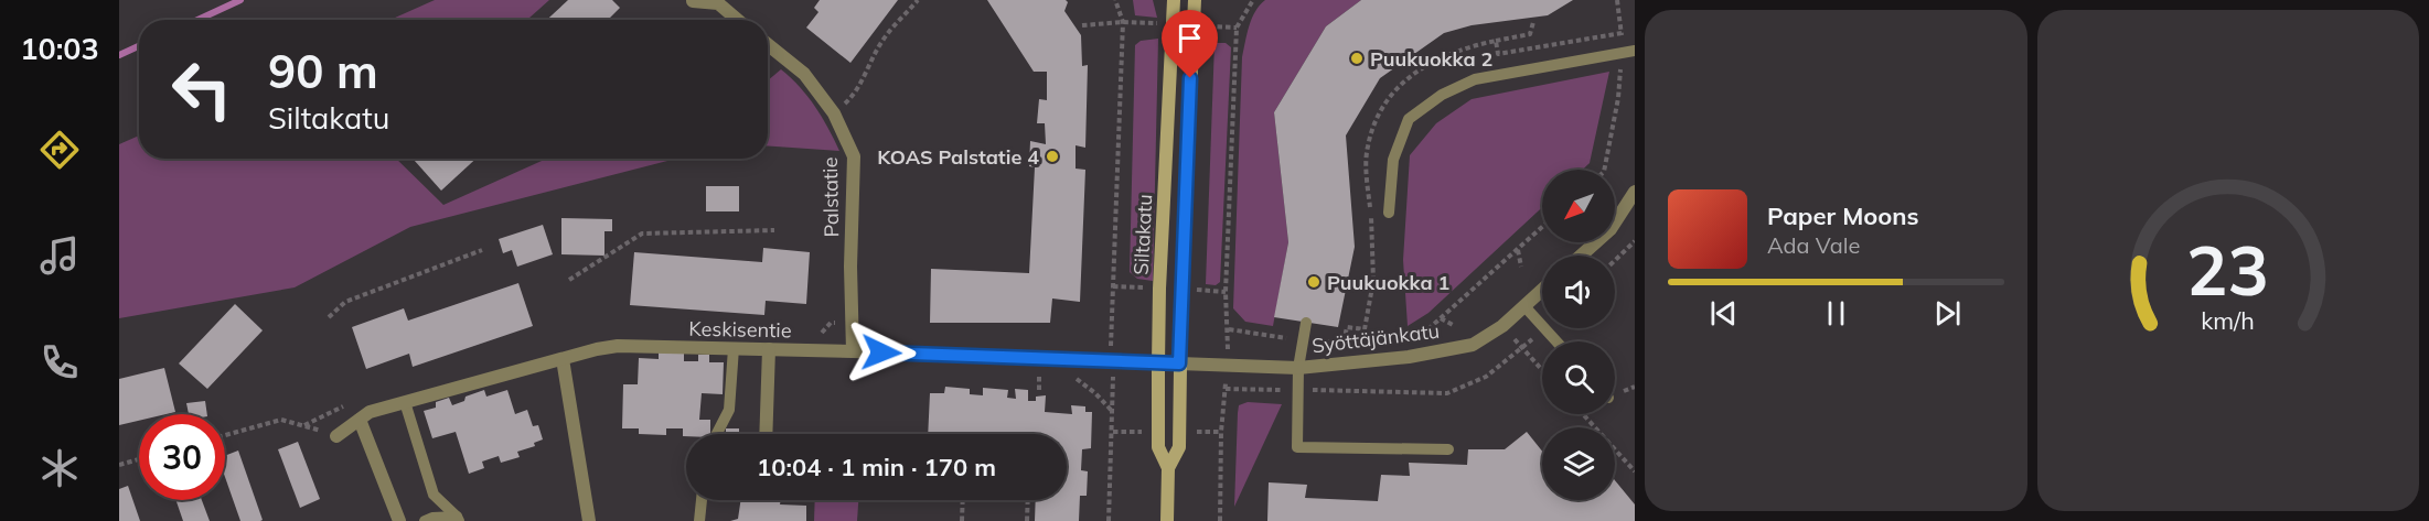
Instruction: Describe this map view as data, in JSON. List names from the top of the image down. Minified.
{"streets":{"main road":["Siltakatu"],"street":["Palstatie","Keskisentie","Syöttäjänkatu"]},"crossings":[["Palstatie","Keskisentie"],["Siltakatu","Keskisentie"],["Siltakatu","Syöttäjänkatu"]],"places":["Puukuokka 2","KOAS Palstatie 4","Puukuokka 1"],"north":"bottom left","page":{"tabs":"10:03","turn":["90 m","Siltakatu"],"song":["Paper Moons","Ada Vale"],"limit":"30","trip":"10:04 · 1 min · 170 m","gauge":["23","km/h"]}}
